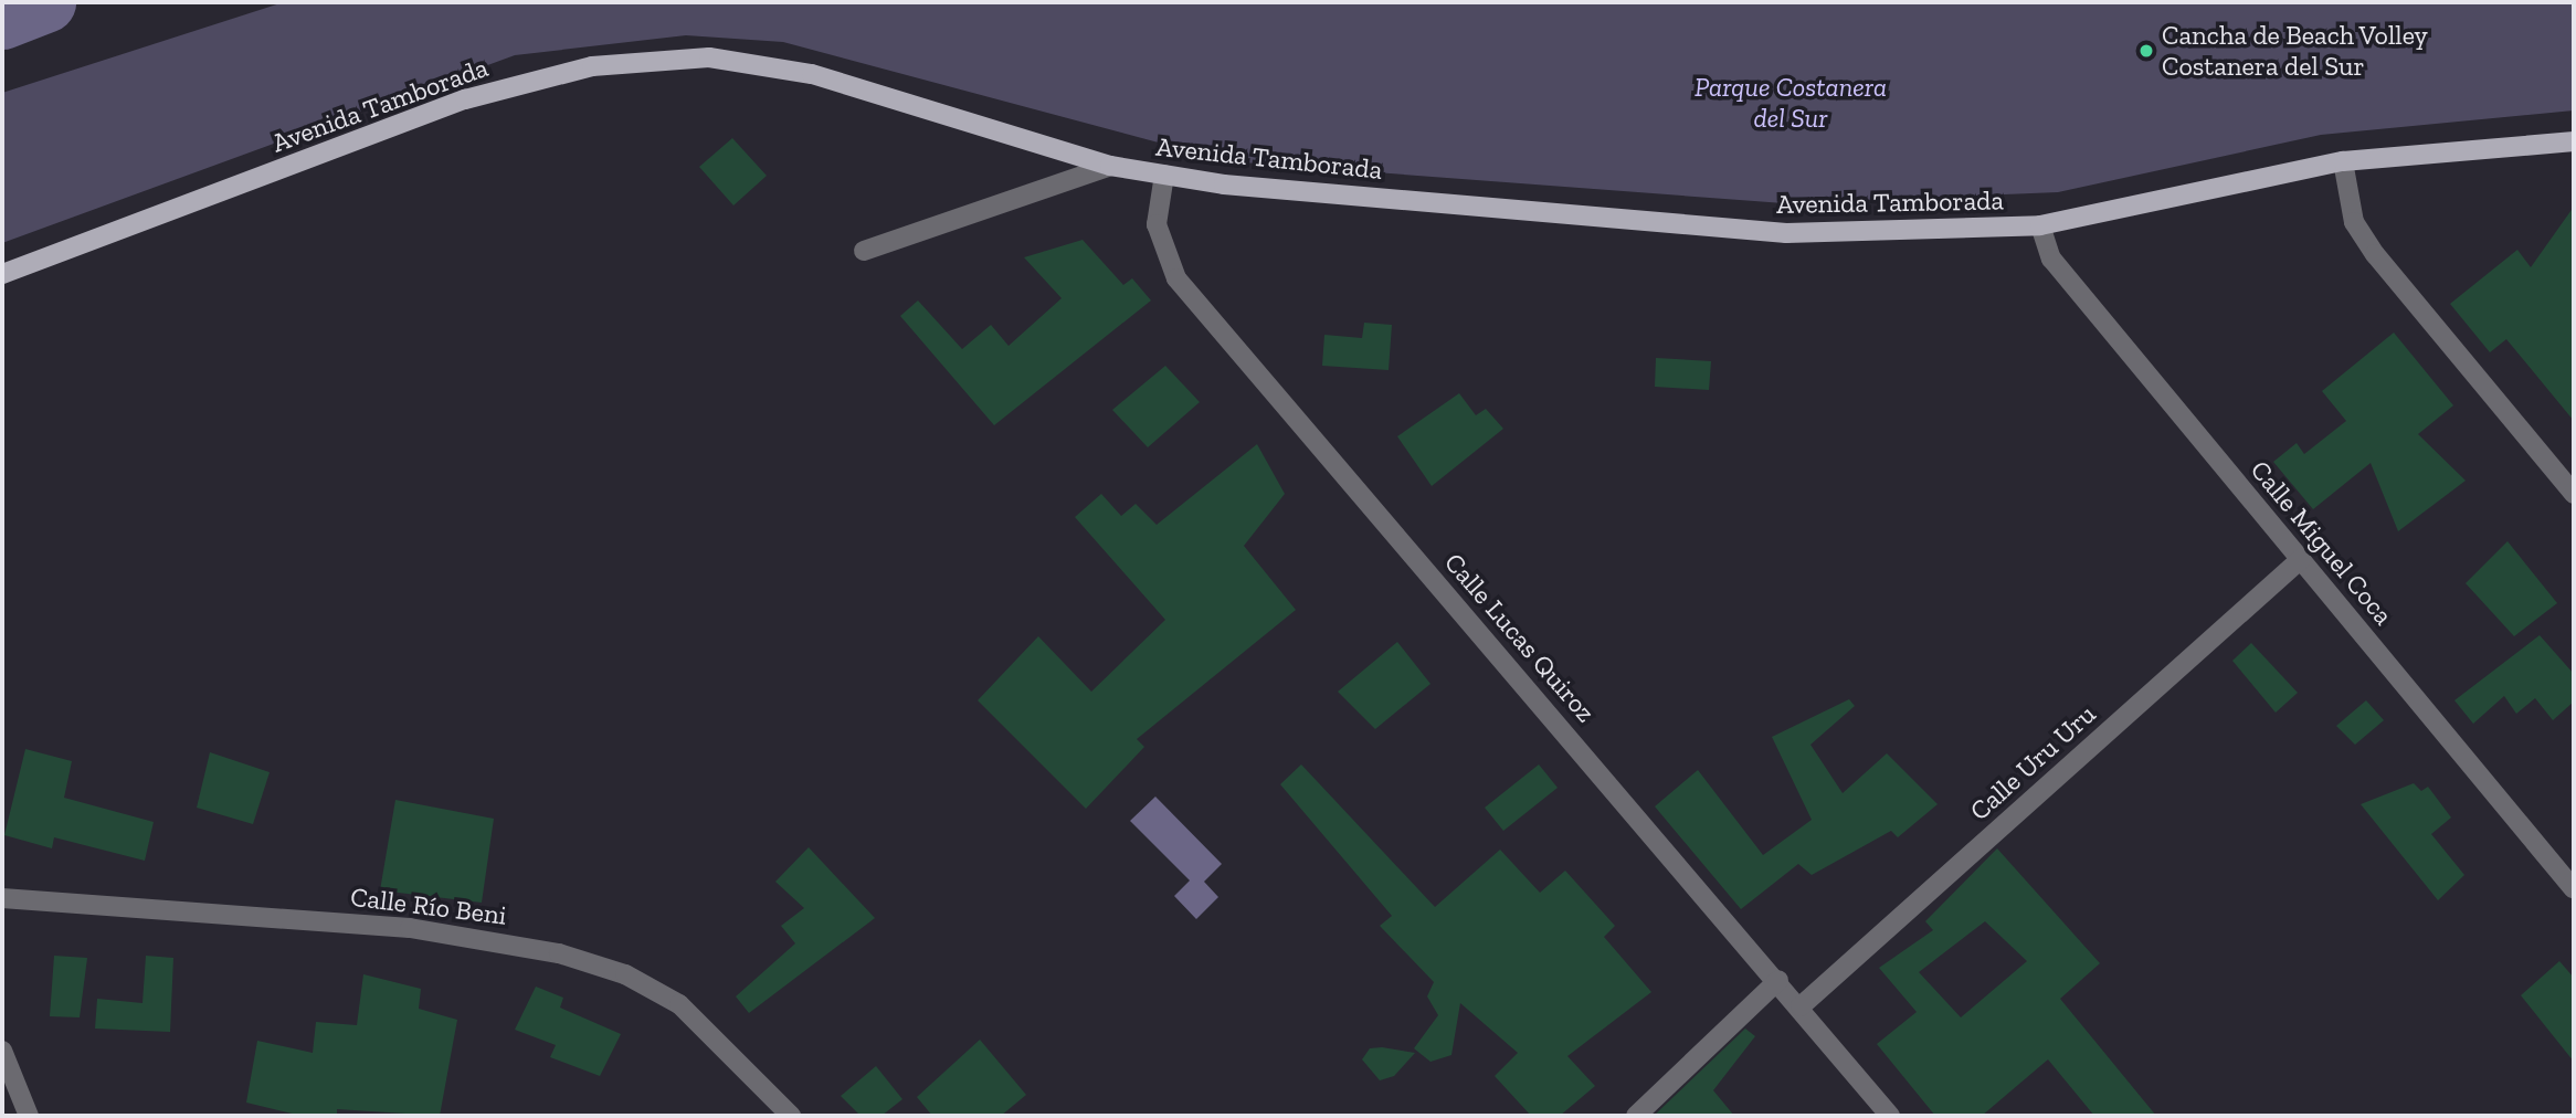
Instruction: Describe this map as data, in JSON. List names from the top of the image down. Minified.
{"streets":{"main road":["Avenida Tamborada"],"street":["Calle Miguel Coca","Calle Lucas Quiroz","Calle Uru Uru","Calle Río Beni"]},"crossings":[["Avenida Tamborada","Calle Miguel Coca"],["Avenida Tamborada","Calle Lucas Quiroz"],["Calle Miguel Coca","Calle Uru Uru"],["Calle Lucas Quiroz","Calle Uru Uru"]],"parks":["Parque Costanera del Sur"],"places":["Cancha de Beach Volley Costanera del Sur"]}
